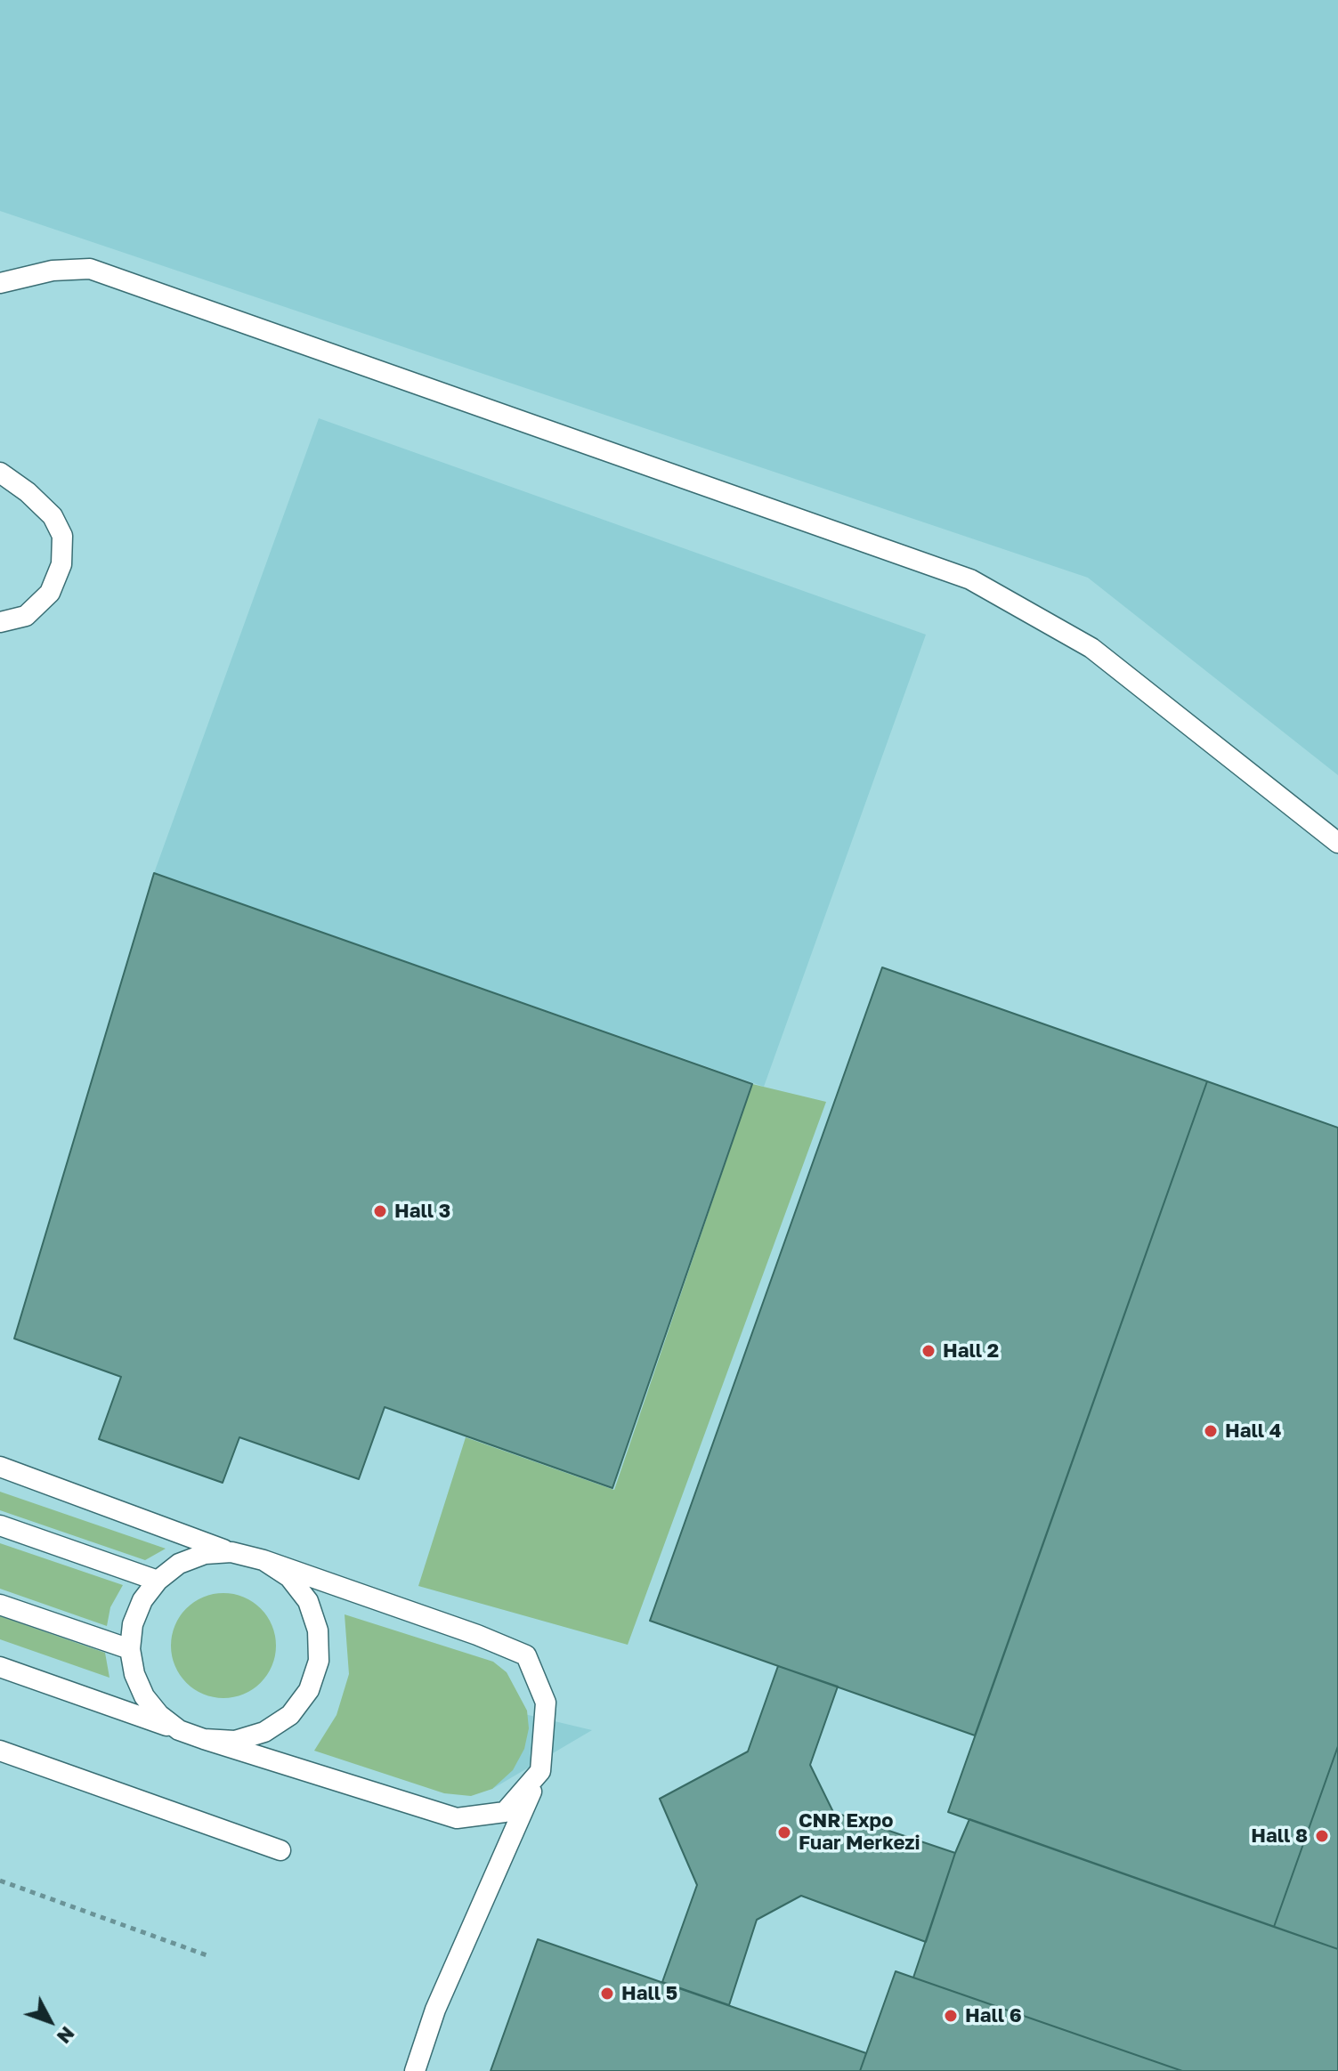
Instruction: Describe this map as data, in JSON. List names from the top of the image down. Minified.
{"places":["Hall 3","Hall 2","Hall 4","CNR Expo Fuar Merkezi","Hall 8","Hall 5","Hall 6"],"north":"bottom right"}
